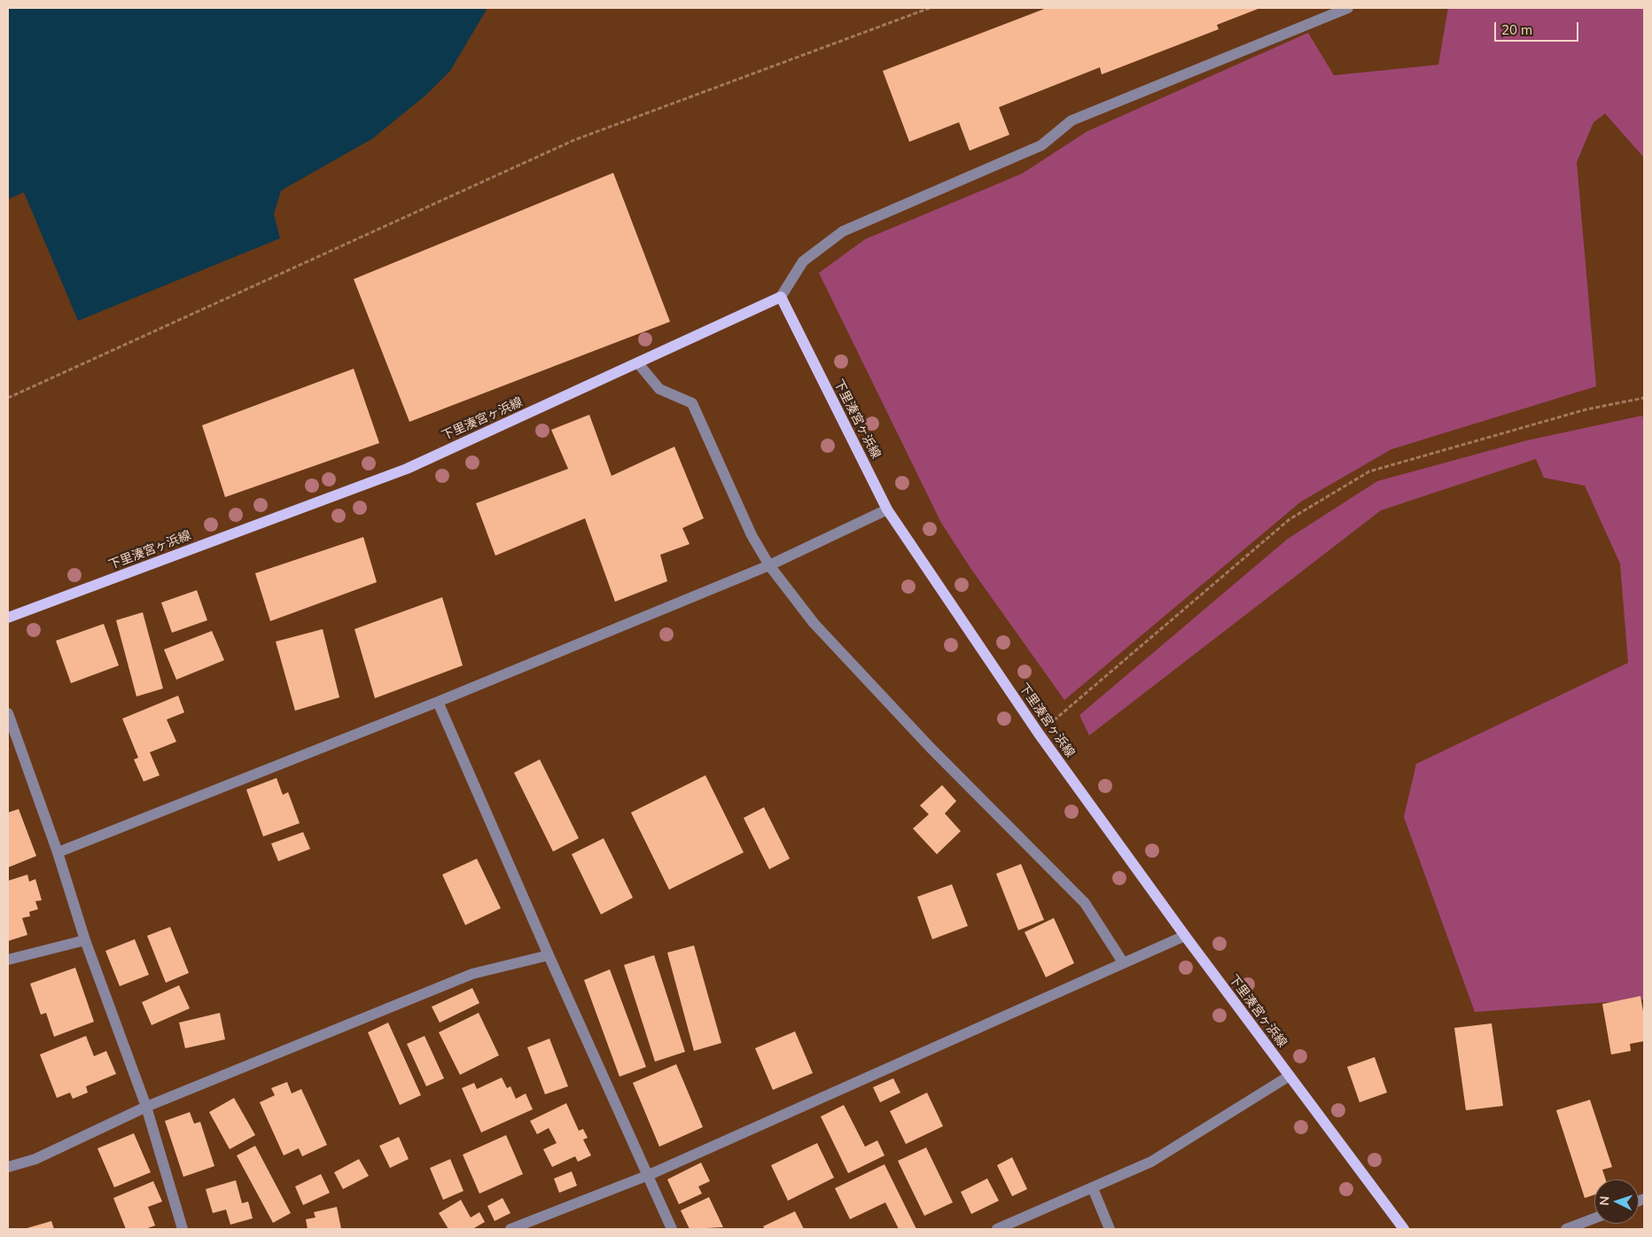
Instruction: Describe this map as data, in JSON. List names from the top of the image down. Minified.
{"streets":{"main road":["下里湊宮ヶ浜線"]},"scale_bar":"20 m","north":"left"}
